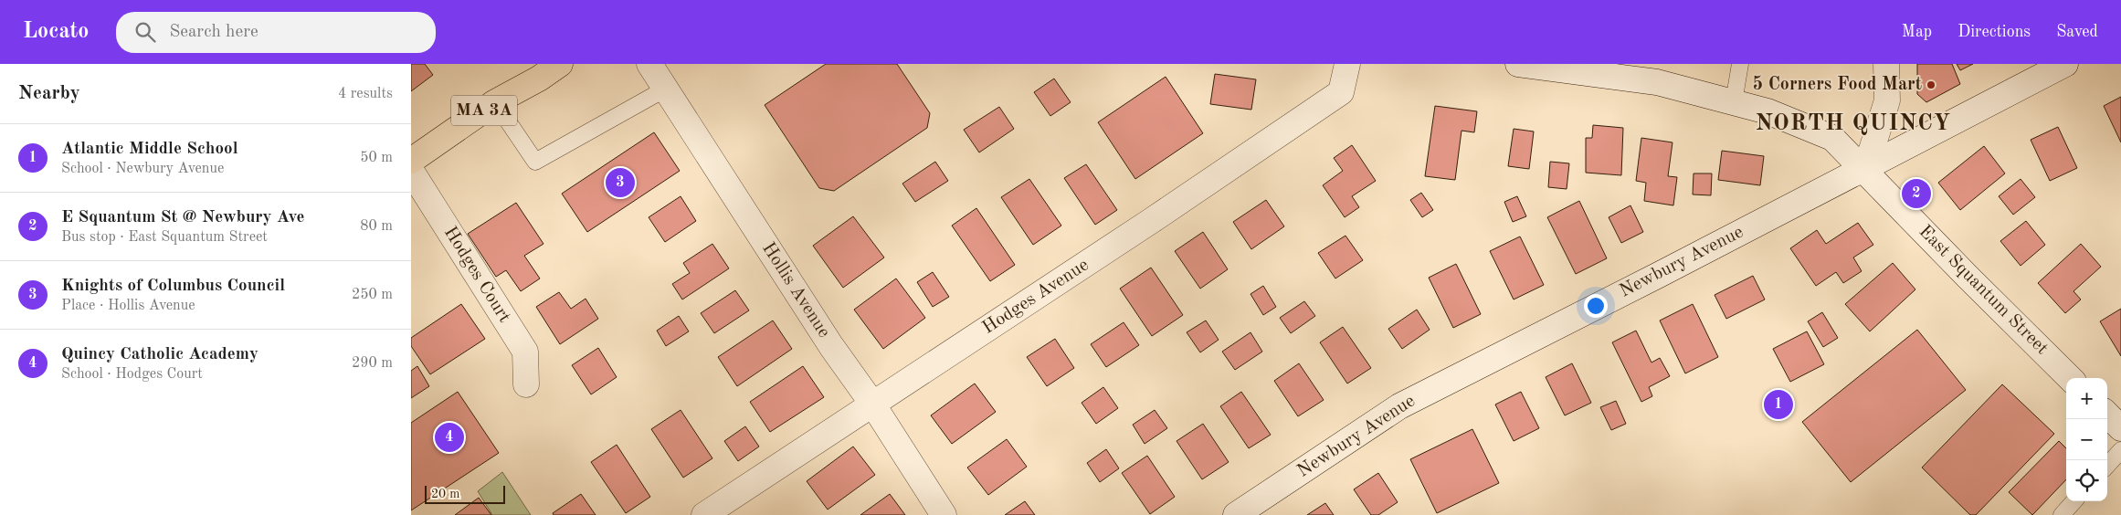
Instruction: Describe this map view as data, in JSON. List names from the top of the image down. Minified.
{"streets":{"main road":["MA 3A"],"street":["Newbury Avenue","Hodges Court","Hollis Avenue","East Squantum Street","Hodges Avenue"]},"crossings":[["Newbury Avenue","East Squantum Street"],["Hollis Avenue","Hodges Avenue"]],"districts":["NORTH QUINCY"],"places":["5 Corners Food Mart"],"scale_bar":"20 m","page":{"header":"Locato","search":"Search here","nav":["Map","Directions","Saved"],"heading":["Nearby","4 results"],"list":[{"mark":"1","name":"Atlantic Middle School","note":"School · Newbury Avenue","value":"50 m"},{"mark":"2","name":"E Squantum St @ Newbury Ave","note":"Bus stop · East Squantum Street","value":"80 m"},{"mark":"3","name":"Knights of Columbus Council","note":"Place · Hollis Avenue","value":"250 m"},{"mark":"4","name":"Quincy Catholic Academy","note":"School · Hodges Court","value":"290 m"}],"pins":["3","2","1","4"],"map_buttons":["+","−"],"scale":"20 m"}}
